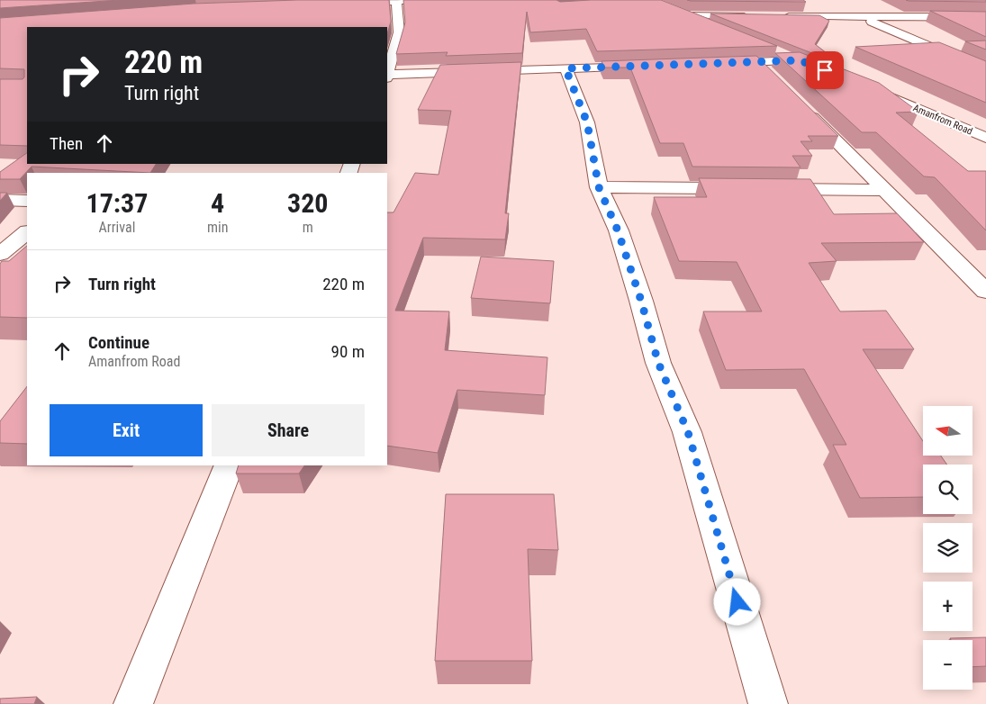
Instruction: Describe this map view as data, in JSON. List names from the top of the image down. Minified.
{"streets":{"street":["Amanfrom Road"]},"north":"left","page":{"turn":["220 m","Turn right"],"then":"Then","eta":["17:37","Arrival","4","min","320","m"],"list":[{"name":"Turn right","value":"220 m"},{"name":"Continue","note":"Amanfrom Road","value":"90 m"}],"buttons":["Exit","Share"],"map_buttons":["+","−"]}}
